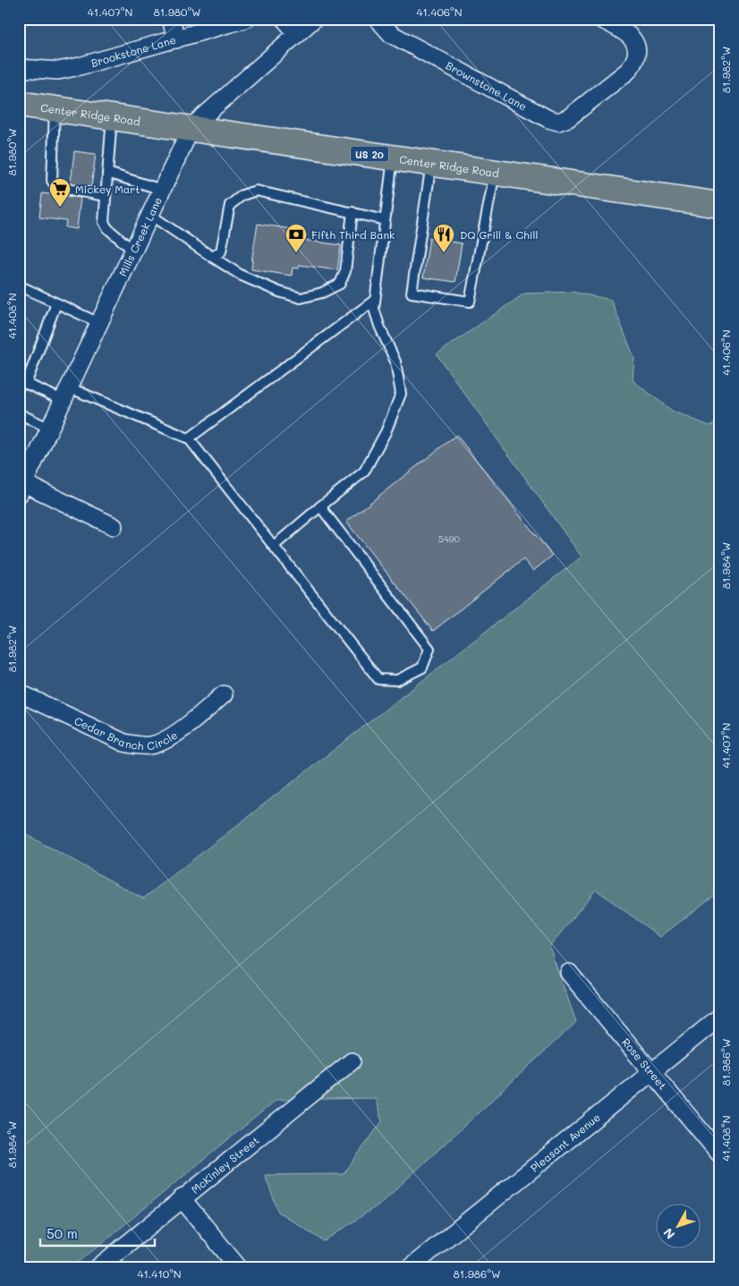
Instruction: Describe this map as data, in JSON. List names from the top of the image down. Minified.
{"streets":{"main road":["Center Ridge Road","US 20"],"street":["Brookstone Lane","Brownstone Lane","Mills Creek Lane","Cedar Branch Circle","Rose Street","Pleasant Avenue","McKinley Street"]},"crossings":[["Center Ridge Road","Mills Creek Lane"],["Rose Street","Pleasant Avenue"]],"places":{"supermarket":["Mickey Mart"],"bank":["Fifth Third Bank"],"restaurant":["DQ Grill & Chill"]},"house_numbers":["5490"],"scale_bar":"50 m","north":"bottom left","coordinates":["41.407°N","81.980°W","41.406°N","81.982°W","41.408°N","81.984°W","81.986°W","41.410°N"]}
